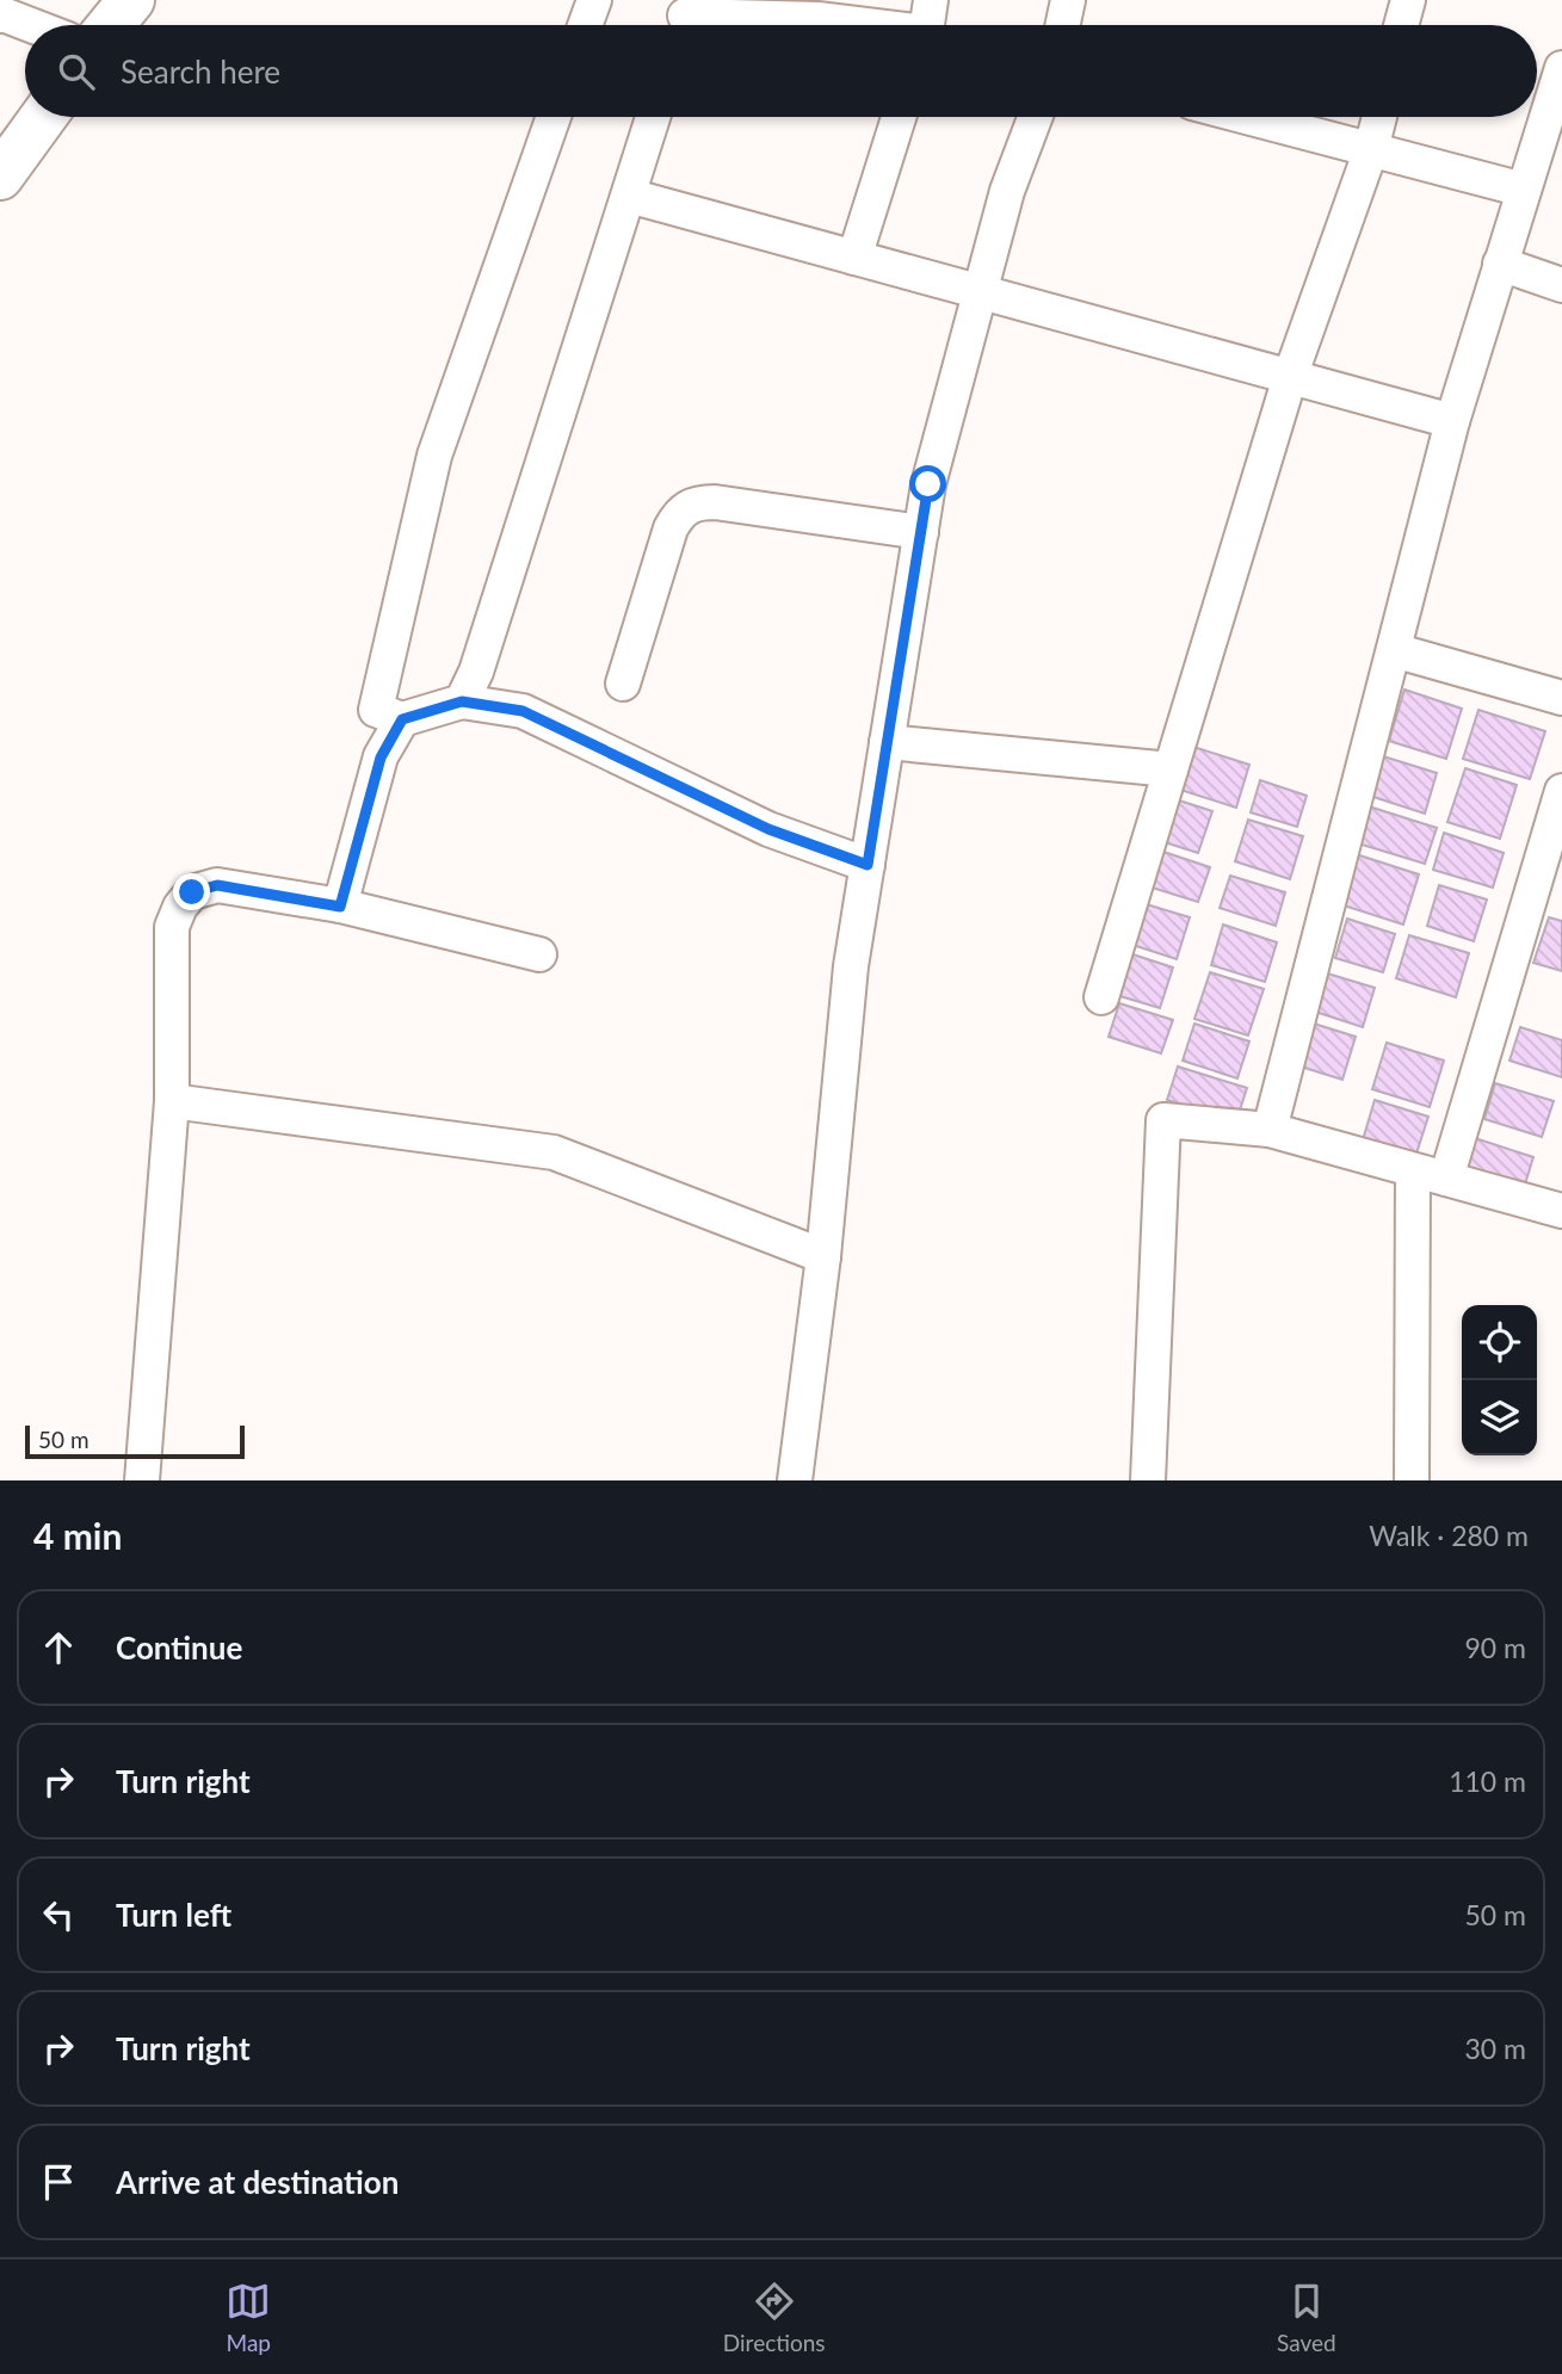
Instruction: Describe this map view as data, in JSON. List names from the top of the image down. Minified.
{"scale_bar":"50 m","page":{"search":"Search here","scale":"50 m","heading":["4 min","Walk · 280 m"],"list":[["Continue","90 m"],["Turn right","110 m"],["Turn left","50 m"],["Turn right","30 m"],"Arrive at destination"],"nav":["Map","Directions","Saved"]}}
